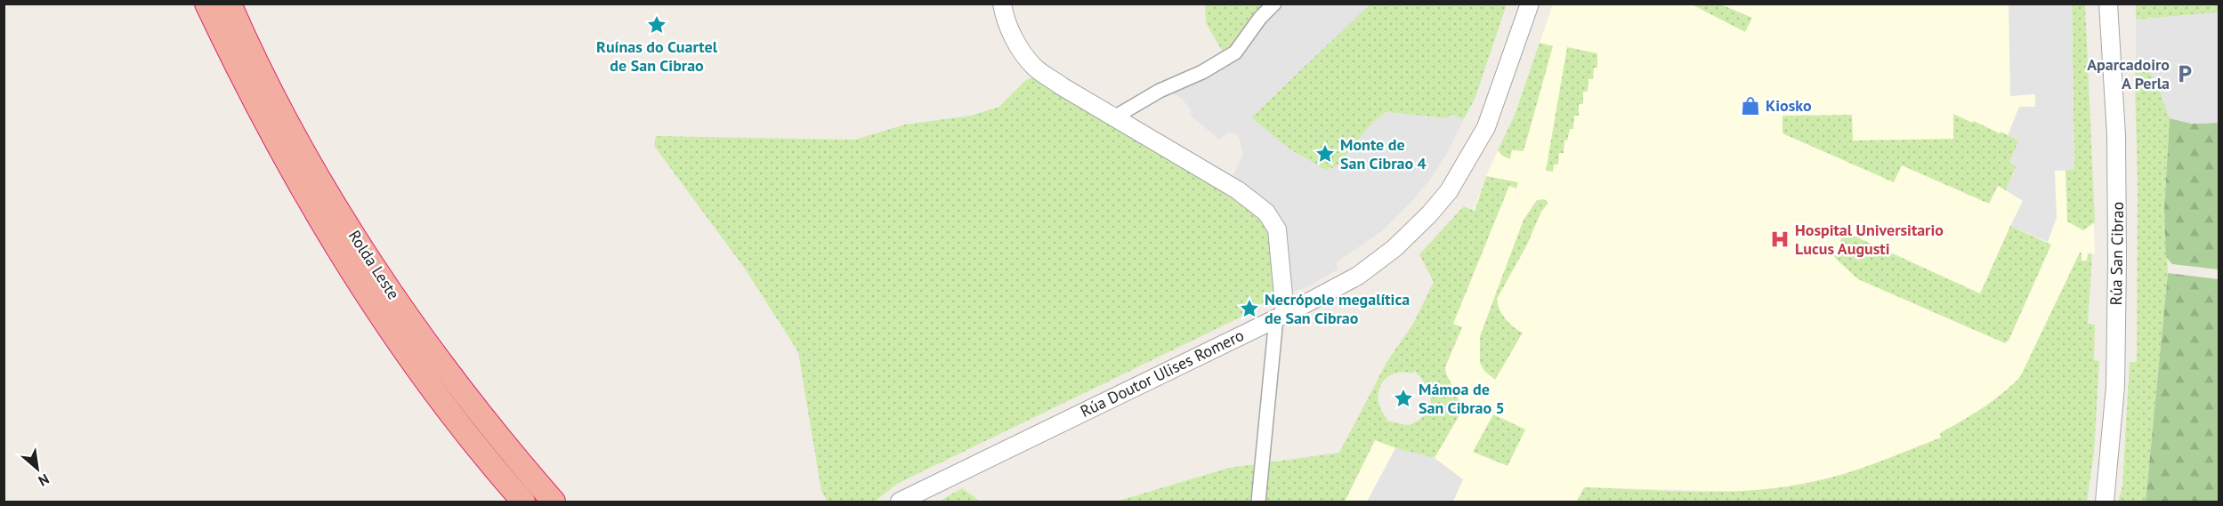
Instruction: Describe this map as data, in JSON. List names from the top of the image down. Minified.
{"streets":{"highway":["Rolda Leste"],"street":["Rúa San Cibrao","Rúa Doutor Ulises Romero"]},"places":{"place":["Ruínas do Cuartel de San Cibrao","Monte de San Cibrao 4","Necrópole megalítica de San Cibrao","Mámoa de San Cibrao 5"],"parking":["Aparcadoiro A Perla"],"shop":["Kiosko"],"hospital":["Hospital Universitario Lucus Augusti"]},"north":"bottom right"}
